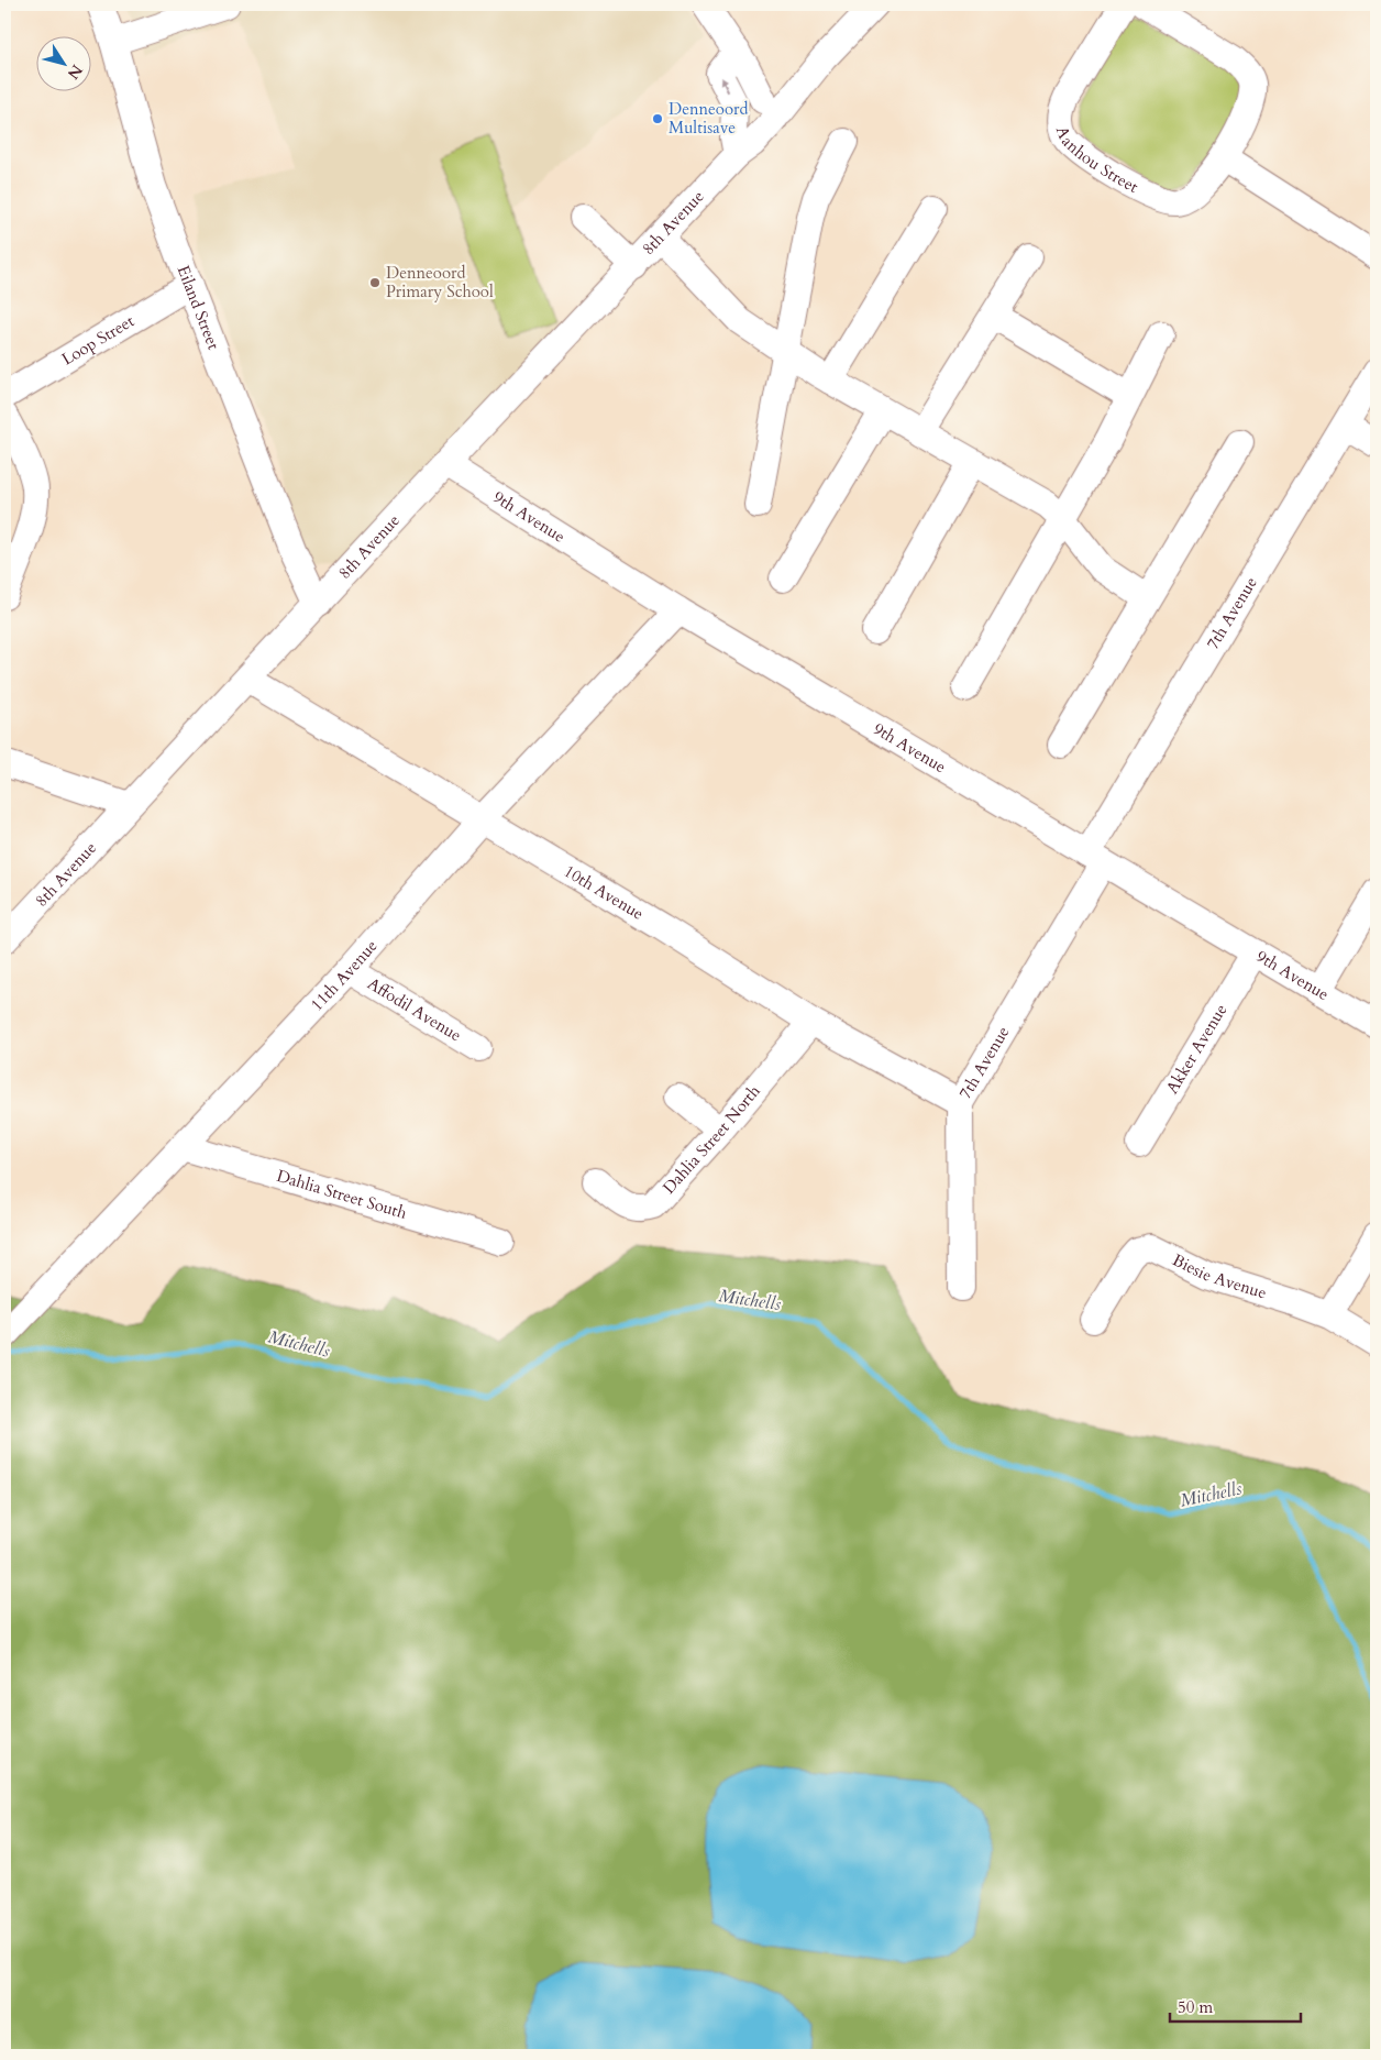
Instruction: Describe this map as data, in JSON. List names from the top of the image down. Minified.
{"streets":{"street":["Aanhou Street","8th Avenue","Eiland Street","Loop Street","9th Avenue","7th Avenue","10th Avenue","11th Avenue","Affodil Avenue","Akker Avenue","Dahlia Street North","Dahlia Street South","Biesie Avenue"]},"crossings":[["8th Avenue","Eiland Street"],["8th Avenue","9th Avenue"],["8th Avenue","10th Avenue"],["Eiland Street","Loop Street"],["9th Avenue","7th Avenue"],["9th Avenue","11th Avenue"],["9th Avenue","Akker Avenue"],["7th Avenue","10th Avenue"],["10th Avenue","11th Avenue"],["10th Avenue","Dahlia Street North"],["11th Avenue","Affodil Avenue"],["11th Avenue","Dahlia Street South"]],"water":["Mitchells"],"places":["Denneoord Multisave","Denneoord Primary School"],"scale_bar":"50 m","north":"bottom right"}
